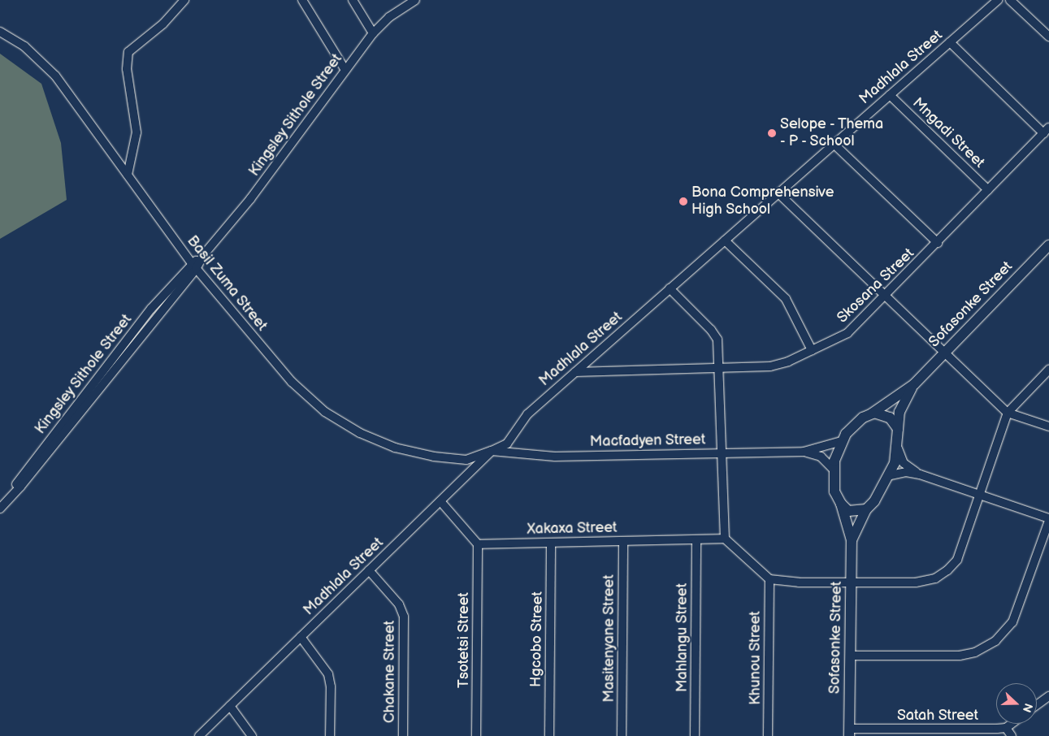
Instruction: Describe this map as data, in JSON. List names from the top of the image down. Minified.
{"streets":{"main road":["Sofasonke Street"],"street":["Madhlala Street","Kingsley Sithole Street","Mngadi Street","Basil Zuma Street","Skosana Street","Macfadyen Street","Xakaxa Street","Mahlangu Street","Masitenyane Street","Hgcobo Street","Tsotetsi Street","Khunou Street","Chakane Street","Satah Street"]},"crossings":[["Madhlala Street","Mngadi Street"],["Madhlala Street","Basil Zuma Street"],["Madhlala Street","Skosana Street"],["Madhlala Street","Macfadyen Street"],["Madhlala Street","Chakane Street"],["Kingsley Sithole Street","Basil Zuma Street"],["Mngadi Street","Skosana Street"],["Basil Zuma Street","Macfadyen Street"],["Sofasonke Street","Macfadyen Street"],["Sofasonke Street","Satah Street"],["Xakaxa Street","Mahlangu Street"],["Xakaxa Street","Masitenyane Street"],["Xakaxa Street","Hgcobo Street"],["Xakaxa Street","Tsotetsi Street"]],"places":["Selope - Thema - P - School","Bona Comprehensive High School"],"north":"right"}
